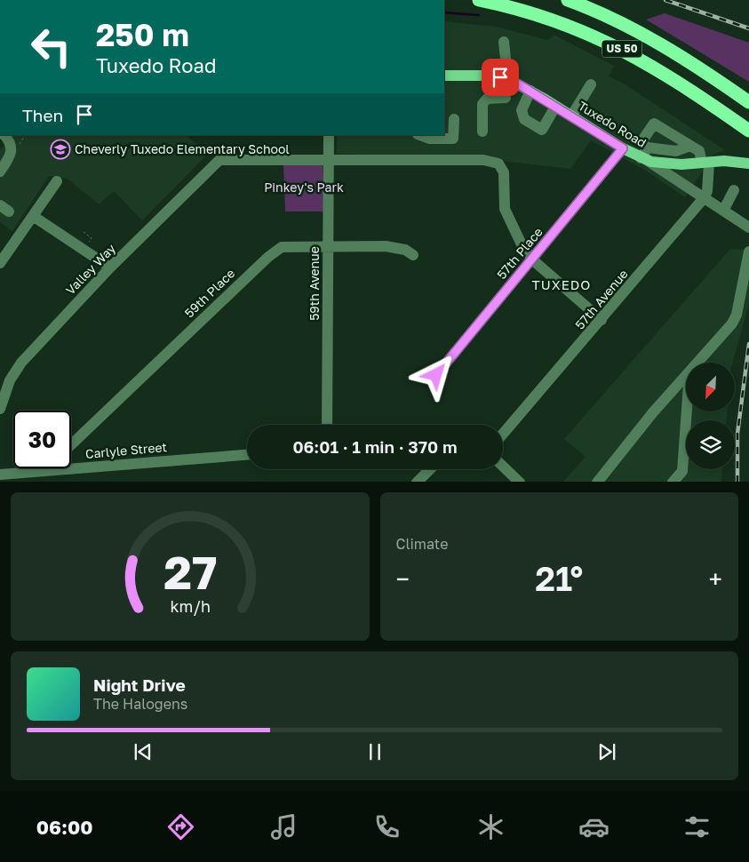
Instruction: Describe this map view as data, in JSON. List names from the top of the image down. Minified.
{"streets":{"highway":["US 50"],"main road":["Tuxedo Road"],"street":["57th Place","Valley Way","59th Avenue","59th Place","57th Avenue","Carlyle Street"]},"crossings":[["Tuxedo Road","57th Place"],["Tuxedo Road","57th Avenue"],["Valley Way","59th Avenue"],["59th Avenue","59th Place"]],"districts":["TUXEDO"],"parks":["Pinkey's Park"],"places":{"school or university":["Cheverly Tuxedo Elementary School"]},"north":"bottom left","page":{"turn":["250 m","Tuxedo Road"],"then":"Then","limit":"30","trip":"06:01 · 1 min · 370 m","tile":"Climate","heat":["−","21°","+"],"song":["Night Drive","The Halogens"],"tabs":"06:00","gauge":["27","km/h"]}}
